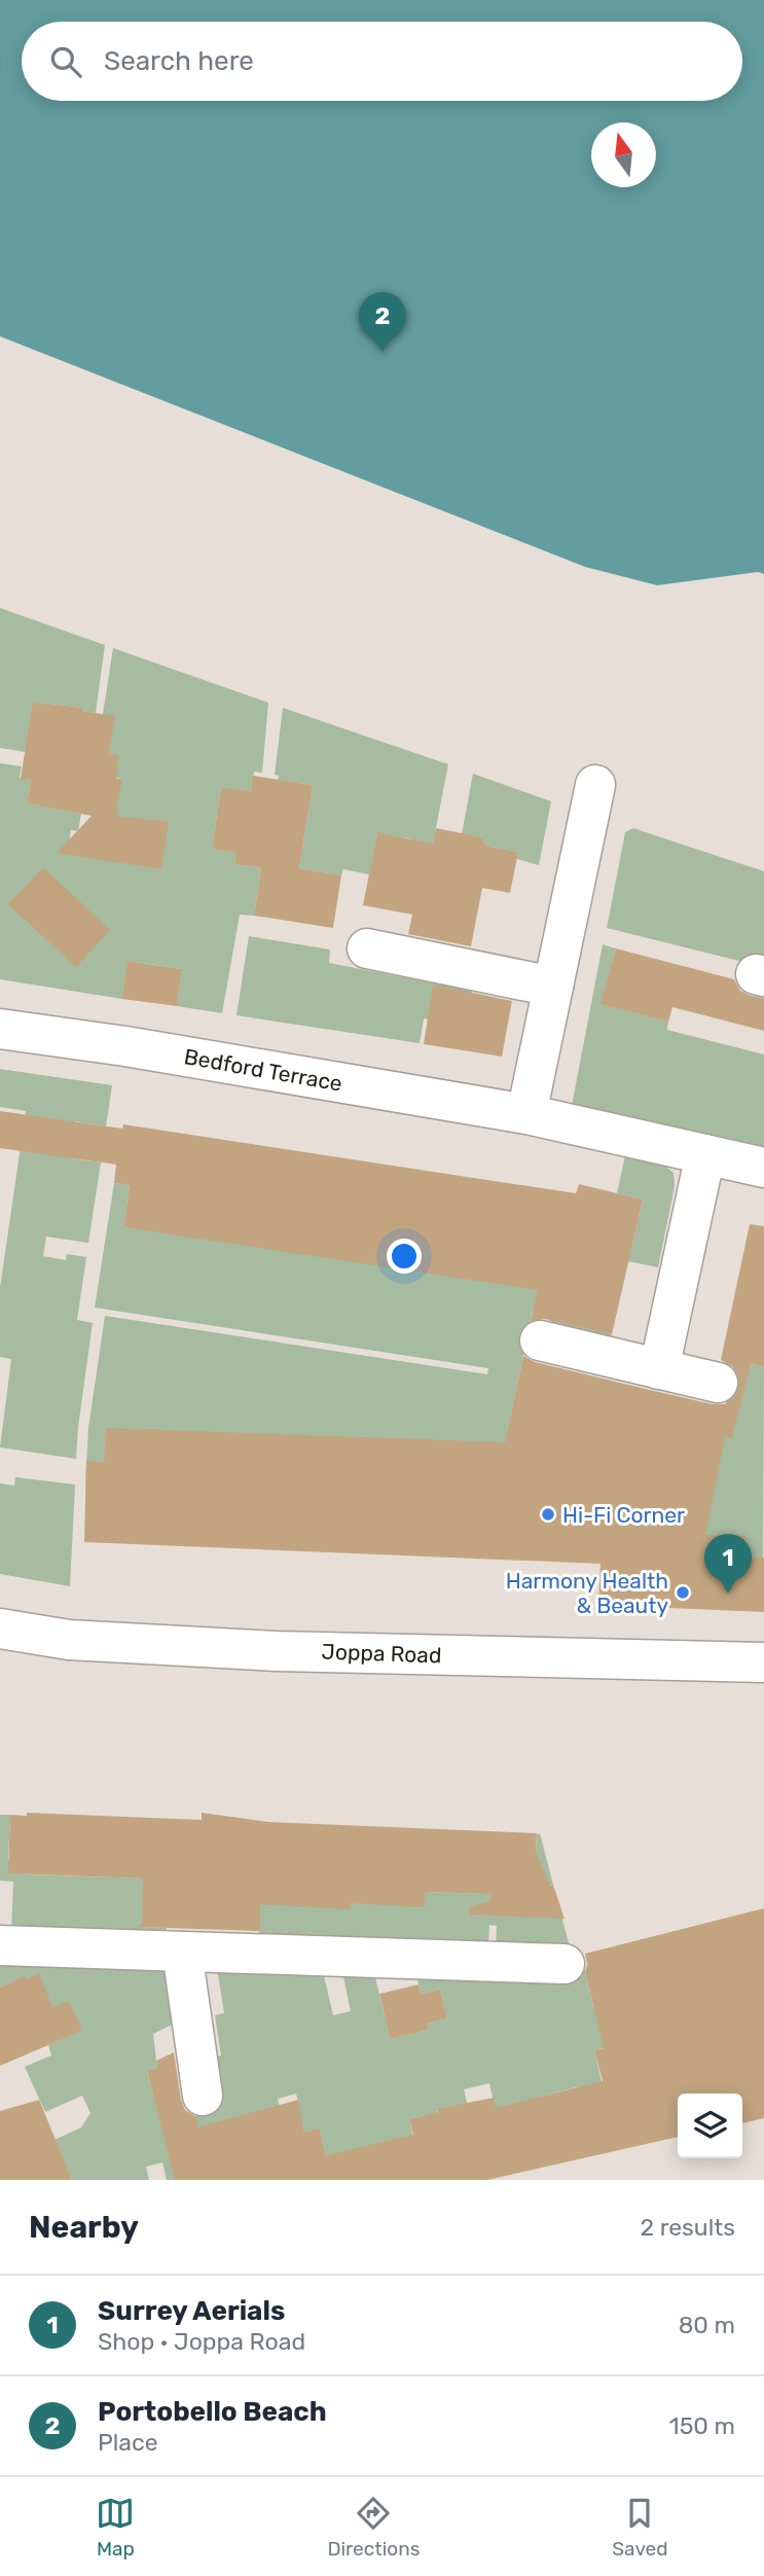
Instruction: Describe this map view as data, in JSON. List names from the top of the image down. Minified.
{"streets":{"street":["Bedford Terrace","Joppa Road"]},"places":["Hi-Fi Corner","Harmony Health & Beauty"],"north":"top","page":{"search":"Search here","pins":["2","1"],"heading":["Nearby","2 results"],"list":[{"mark":"1","name":"Surrey Aerials","note":"Shop · Joppa Road","value":"80 m"},{"mark":"2","name":"Portobello Beach","note":"Place","value":"150 m"}],"nav":["Map","Directions","Saved"]}}
